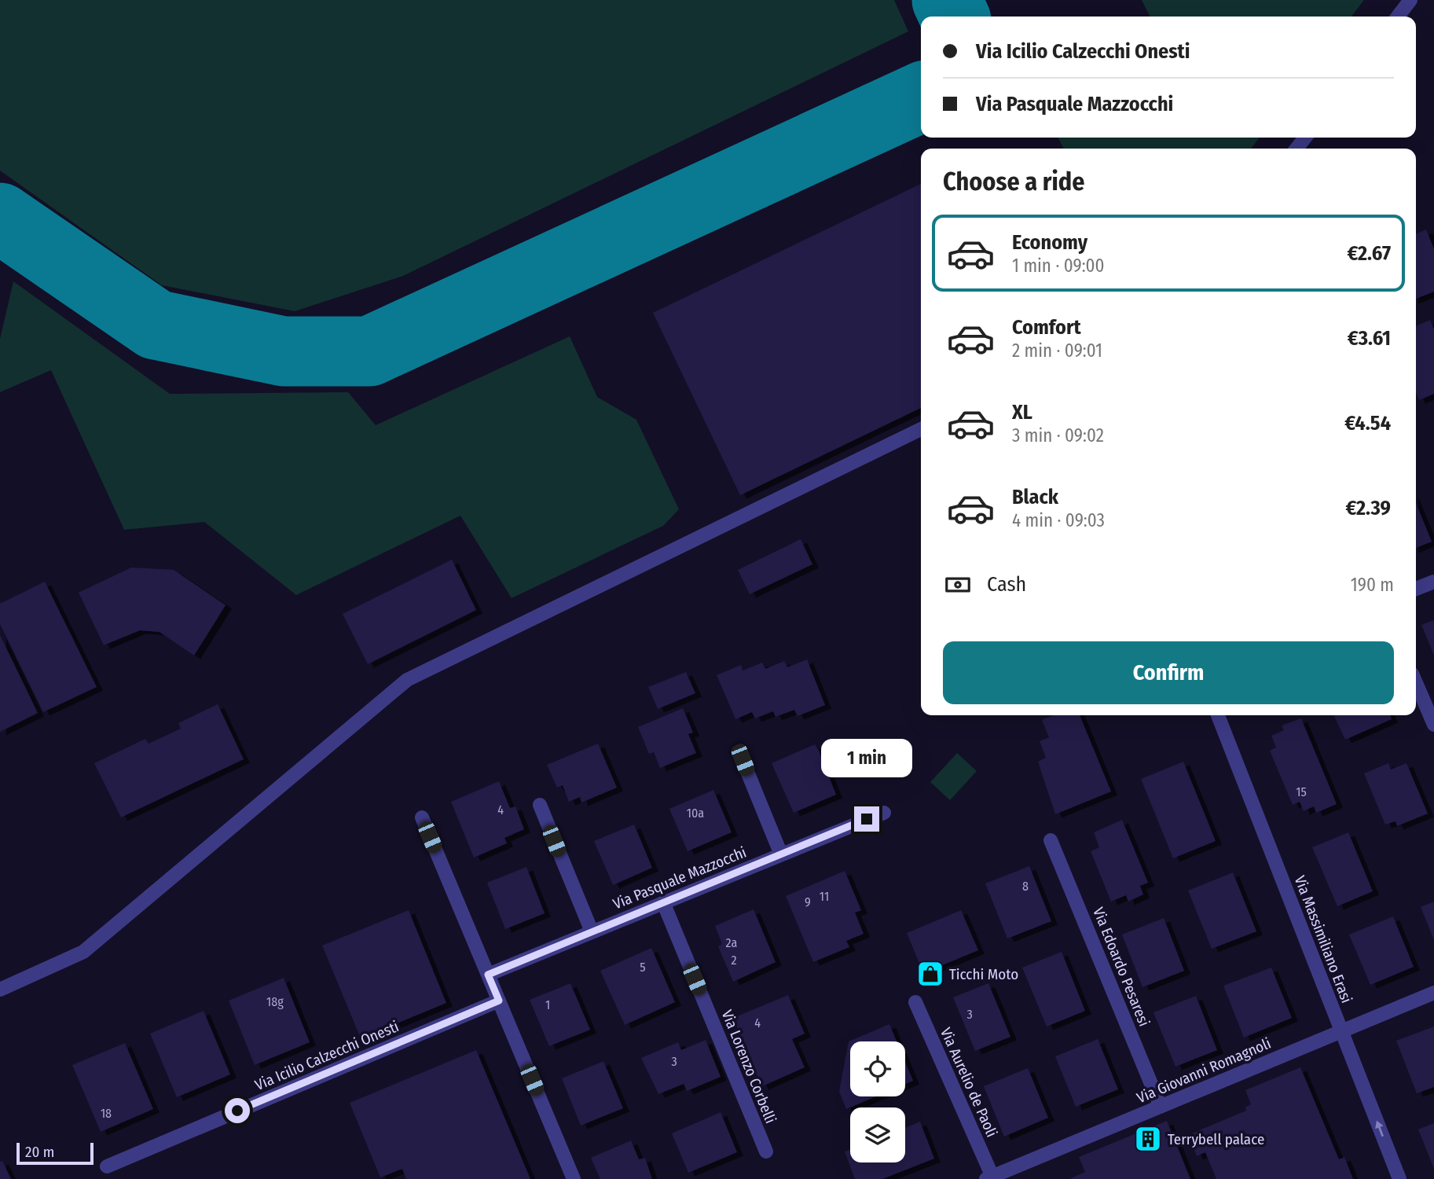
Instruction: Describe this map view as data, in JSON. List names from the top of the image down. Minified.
{"streets":{"street":["Via Pasquale Mazzocchi","Via Massimiliano Erasi","Via Edoardo Pesaresi","Via Icilio Calzecchi Onesti","Via Lorenzo Corbelli","Via Giovanni Romagnoli","Via Aurelio de Paoli"]},"crossings":[["Via Pasquale Mazzocchi","Via Lorenzo Corbelli"],["Via Massimiliano Erasi","Via Giovanni Romagnoli"],["Via Edoardo Pesaresi","Via Giovanni Romagnoli"],["Via Giovanni Romagnoli","Via Aurelio de Paoli"]],"places":{"shop":["Ticchi Moto"],"building":["Terrybell palace"]},"house_numbers":["15","4","10a","8","11","9","2a","2","5","18g","1","3","4","3","18"],"scale_bar":"20 m","page":{"banner":["Via Icilio Calzecchi Onesti","Via Pasquale Mazzocchi"],"heading":"Choose a ride","list":[{"name":"Economy","note":"1 min · 09:00","value":"€2.67"},{"name":"Comfort","note":"2 min · 09:01","value":"€3.61"},{"name":"XL","note":"3 min · 09:02","value":"€4.54"},{"name":"Black","note":"4 min · 09:03","value":"€2.39"}],"pay":["Cash","190 m"],"buttons":"Confirm","bubble":"1 min","scale":"20 m"}}
